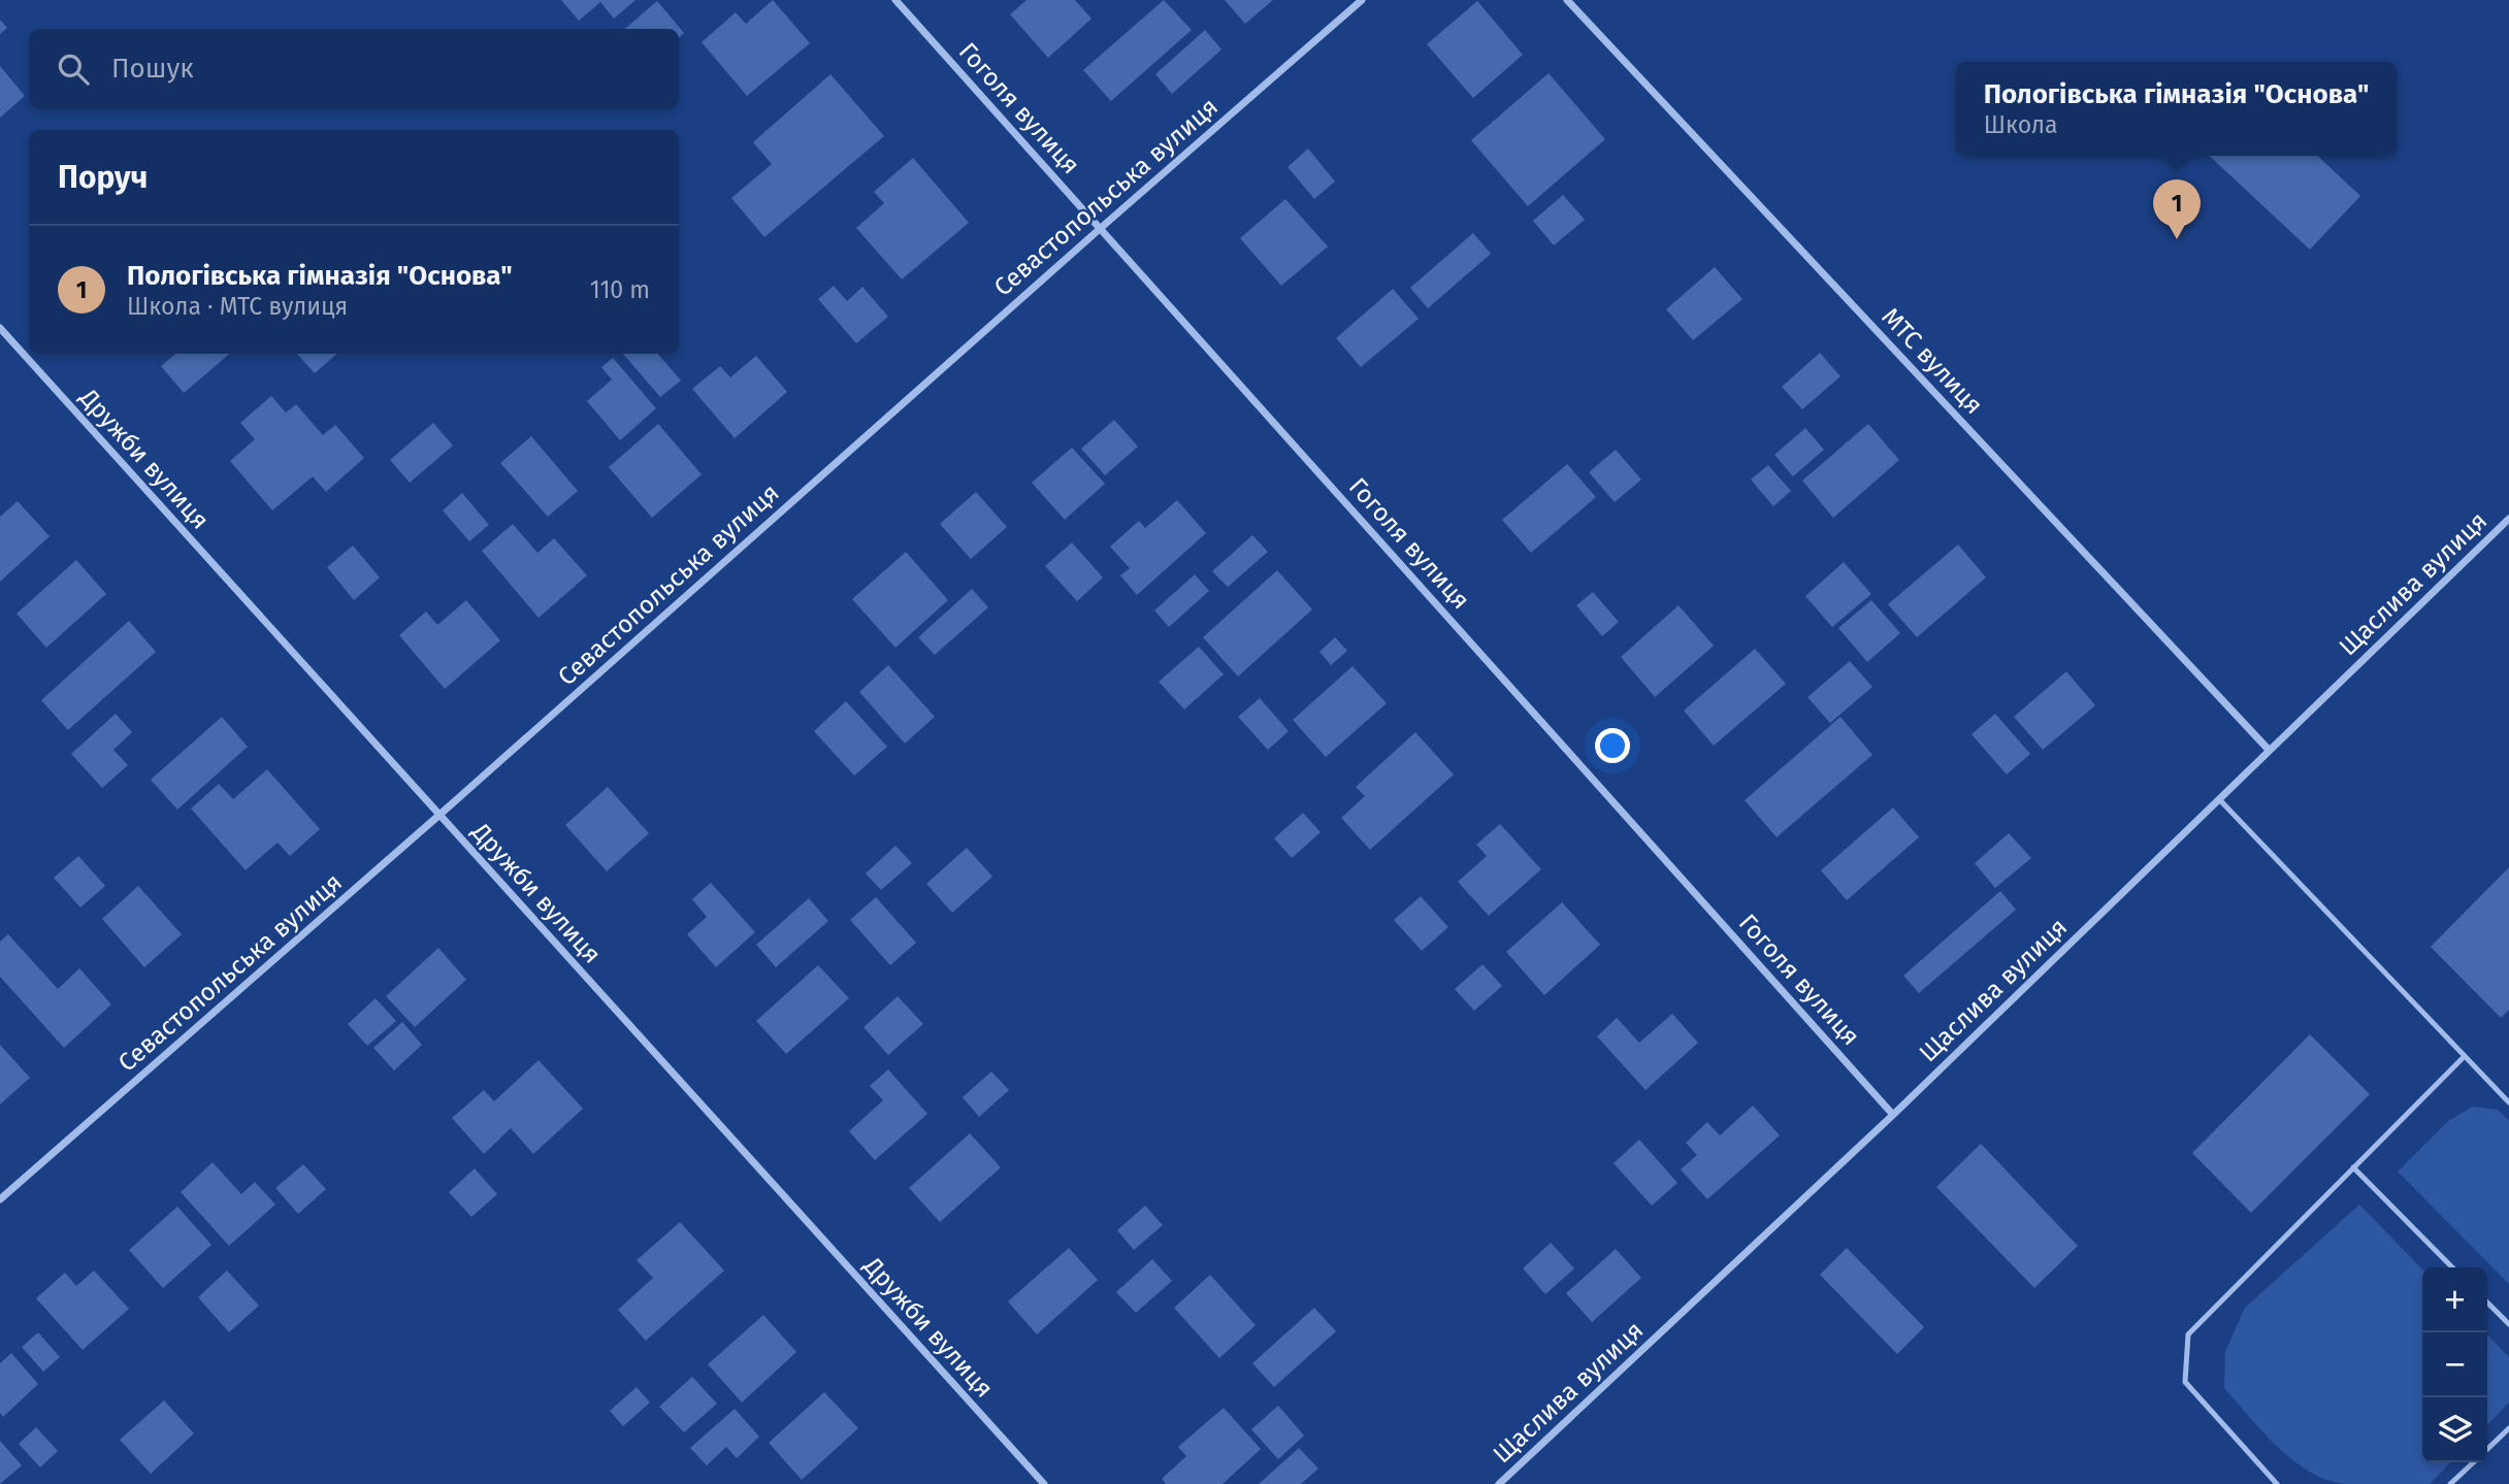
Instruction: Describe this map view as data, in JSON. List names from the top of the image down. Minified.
{"streets":{"street":["Гоголя вулиця","Севастопольська вулиця","МТС вулиця","Дружби вулиця","Щаслива вулиця"]},"crossings":[["Гоголя вулиця","Севастопольська вулиця"],["Гоголя вулиця","Щаслива вулиця"],["Севастопольська вулиця","Дружби вулиця"],["МТС вулиця","Щаслива вулиця"]],"page":{"search":"Пошук","popup":["Пологівська гімназія \"Основа\"","Школа"],"heading":"Поруч","pins":"1","list":[{"mark":"1","name":"Пологівська гімназія \"Основа\"","note":"Школа · МТС вулиця","value":"110 m"}],"map_buttons":["+","−"]}}
